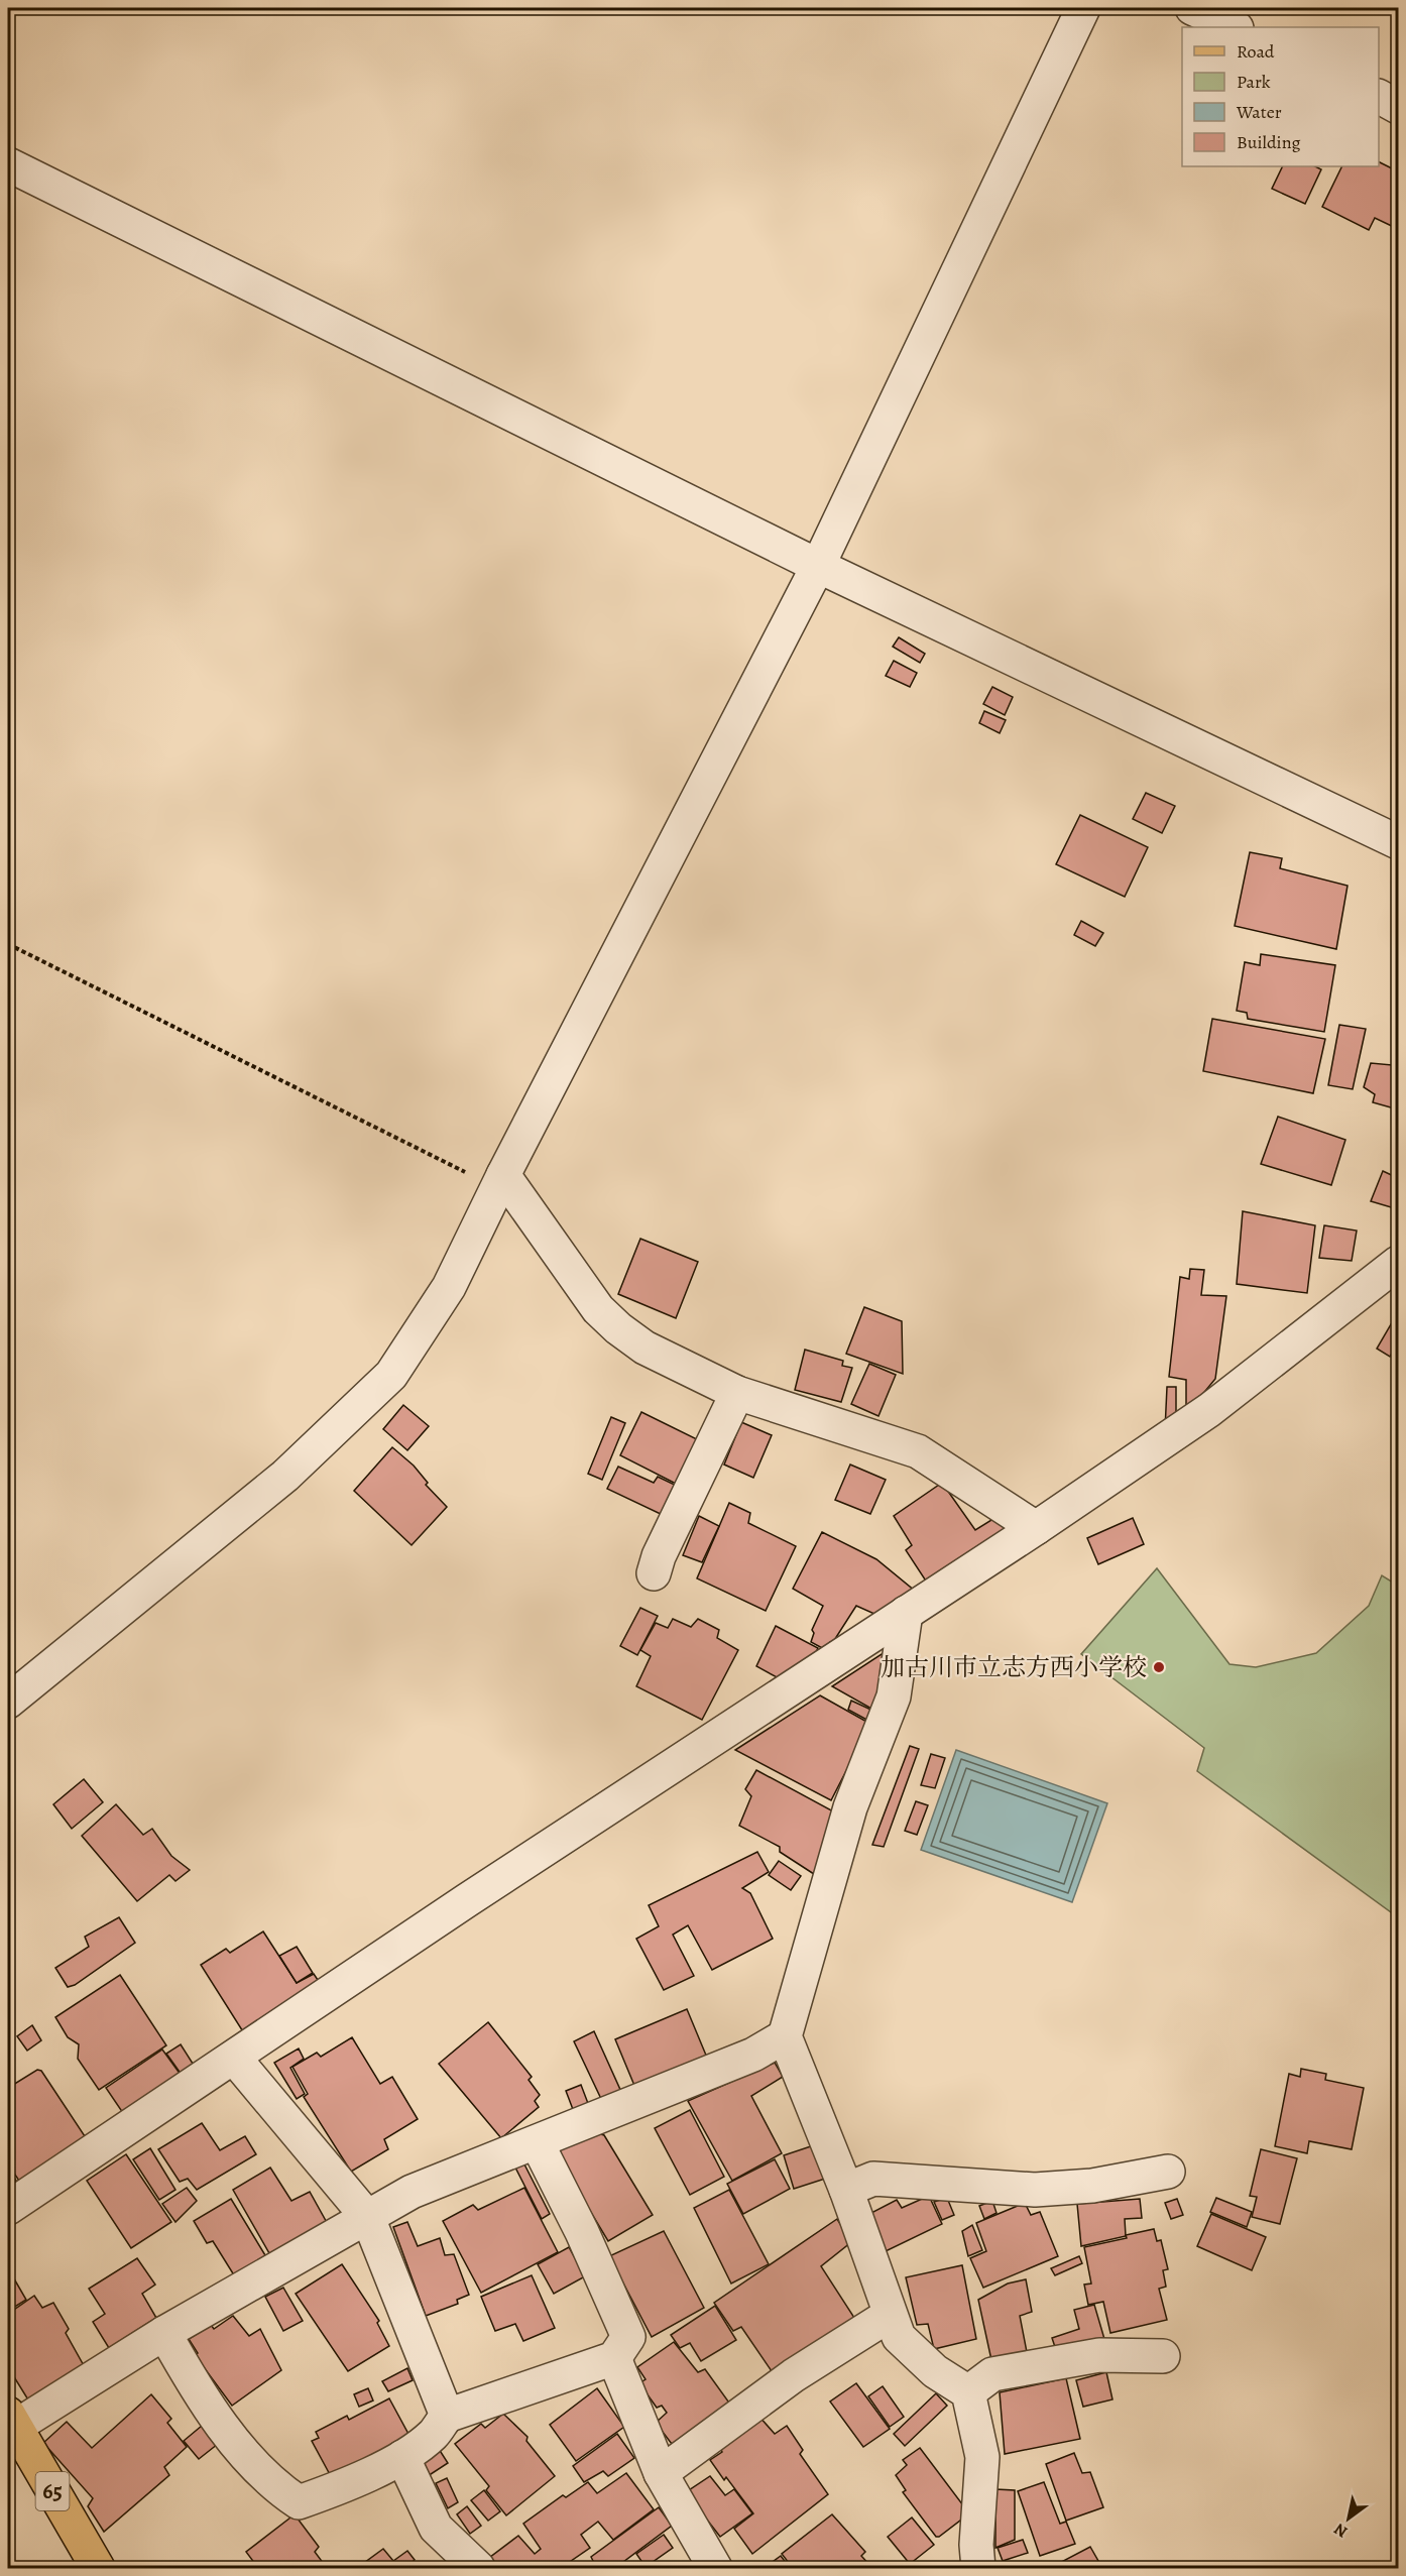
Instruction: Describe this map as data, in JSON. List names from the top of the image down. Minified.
{"streets":{"main road":["65"]},"places":["加古川市立志方西小学校"],"legend":["Road","Park","Water","Building"],"north":"bottom left"}
